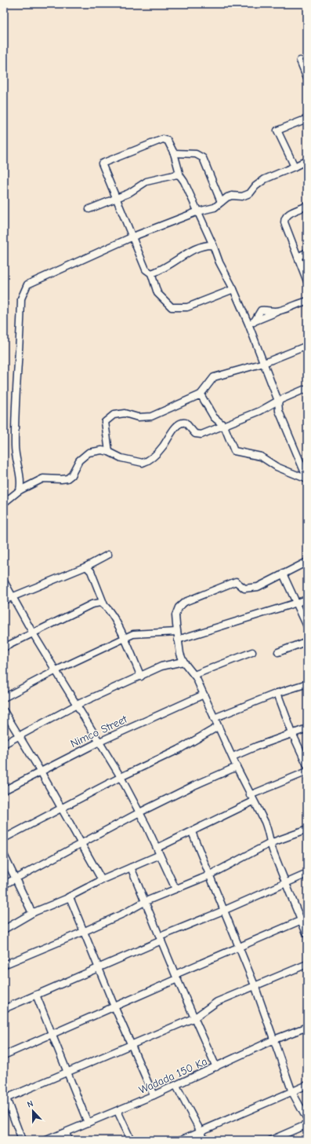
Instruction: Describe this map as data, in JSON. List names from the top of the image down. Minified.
{"streets":{"street":["Nimco Street","Wadada 150 Ka"]},"north":"top"}
